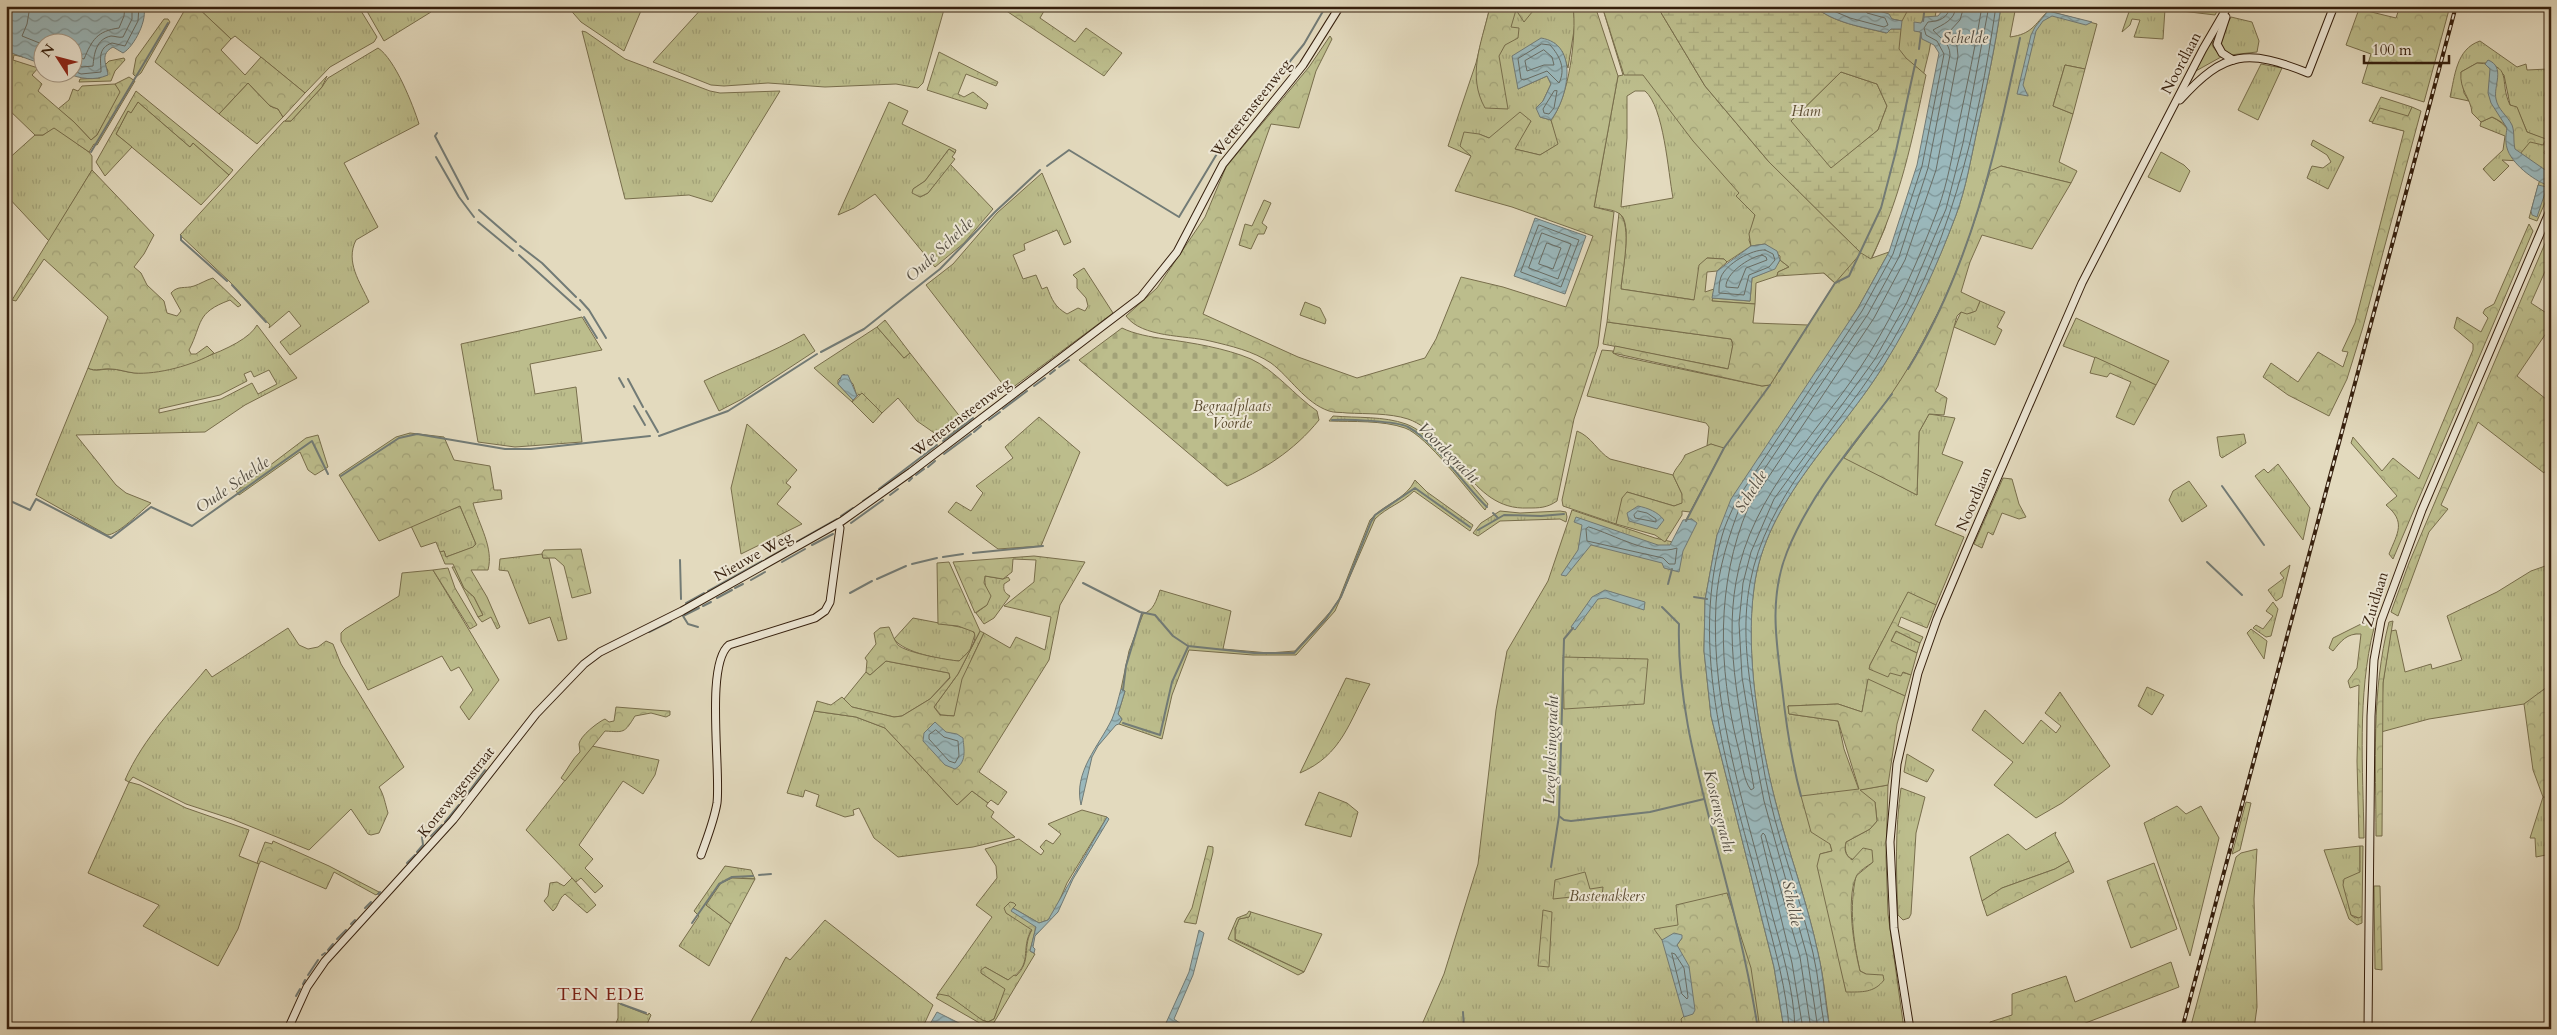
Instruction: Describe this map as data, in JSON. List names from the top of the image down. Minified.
{"streets":{"street":["Noordlaan","Wetterensteenweg","Nieuwe Weg","Zuidlaan","Kortewagenstraat"]},"crossings":[["Wetterensteenweg","Nieuwe Weg"],["Nieuwe Weg","Kortewagenstraat"]],"districts":["TEN EDE"],"water":["Schelde","Oude Schelde","Voordegracht","Leeghelsinggracht","Kostensgracht"],"parks":["Ham","Begraafplaats Voorde","Bastenakkers"],"scale_bar":"100 m","north":"top left"}
